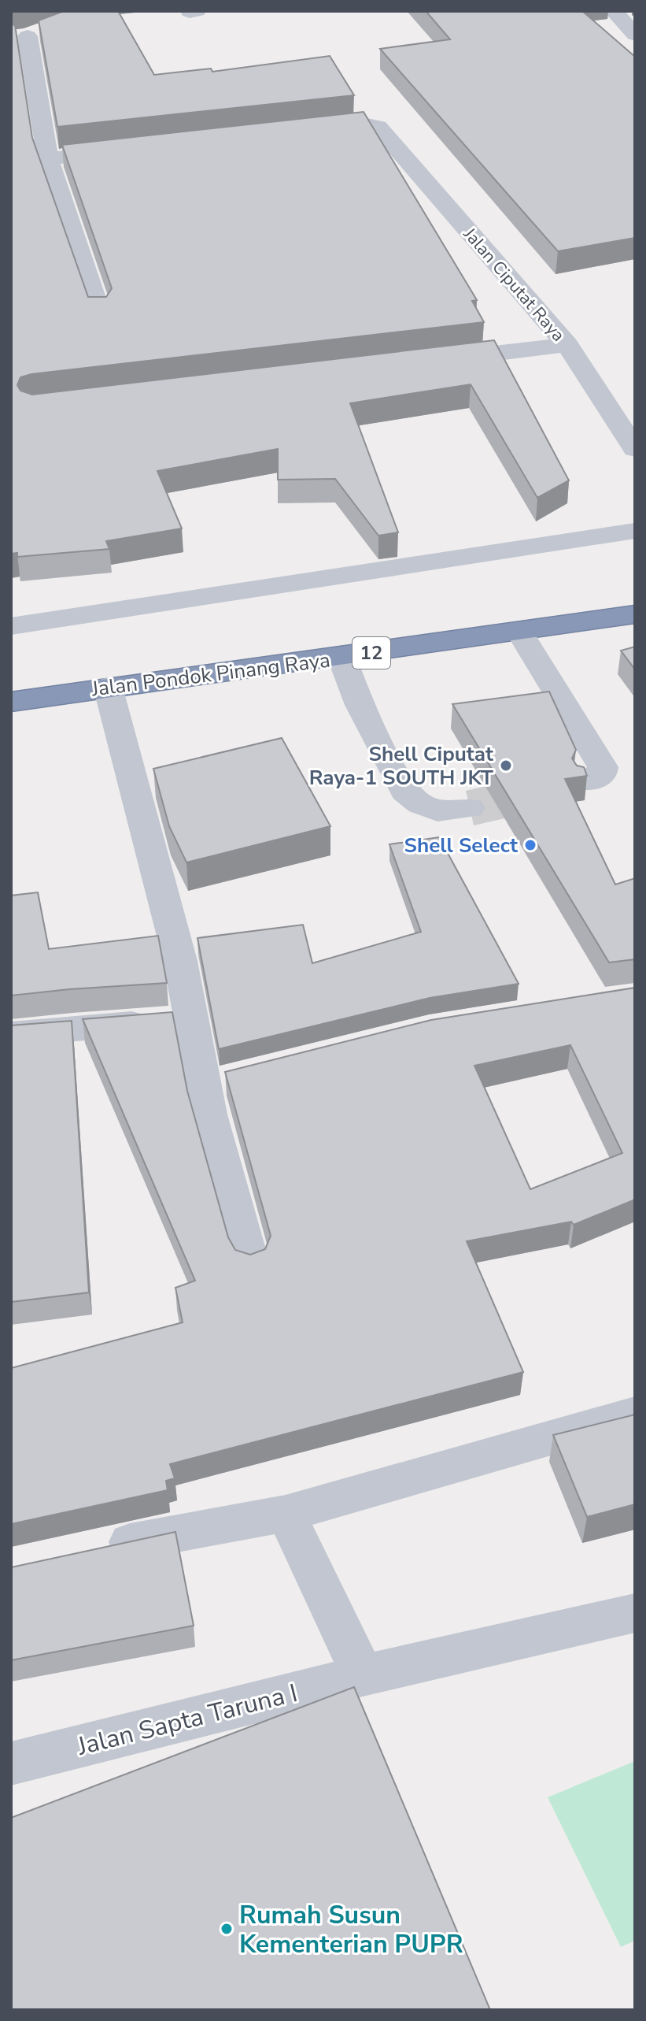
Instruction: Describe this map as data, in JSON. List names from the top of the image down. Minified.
{"streets":{"highway":["12","Jalan Pondok Pinang Raya"],"street":["Jalan Ciputat Raya","Jalan Sapta Taruna I"]},"places":["Shell Ciputat Raya-1 SOUTH JKT","Shell Select","Rumah Susun Kementerian PUPR"]}
